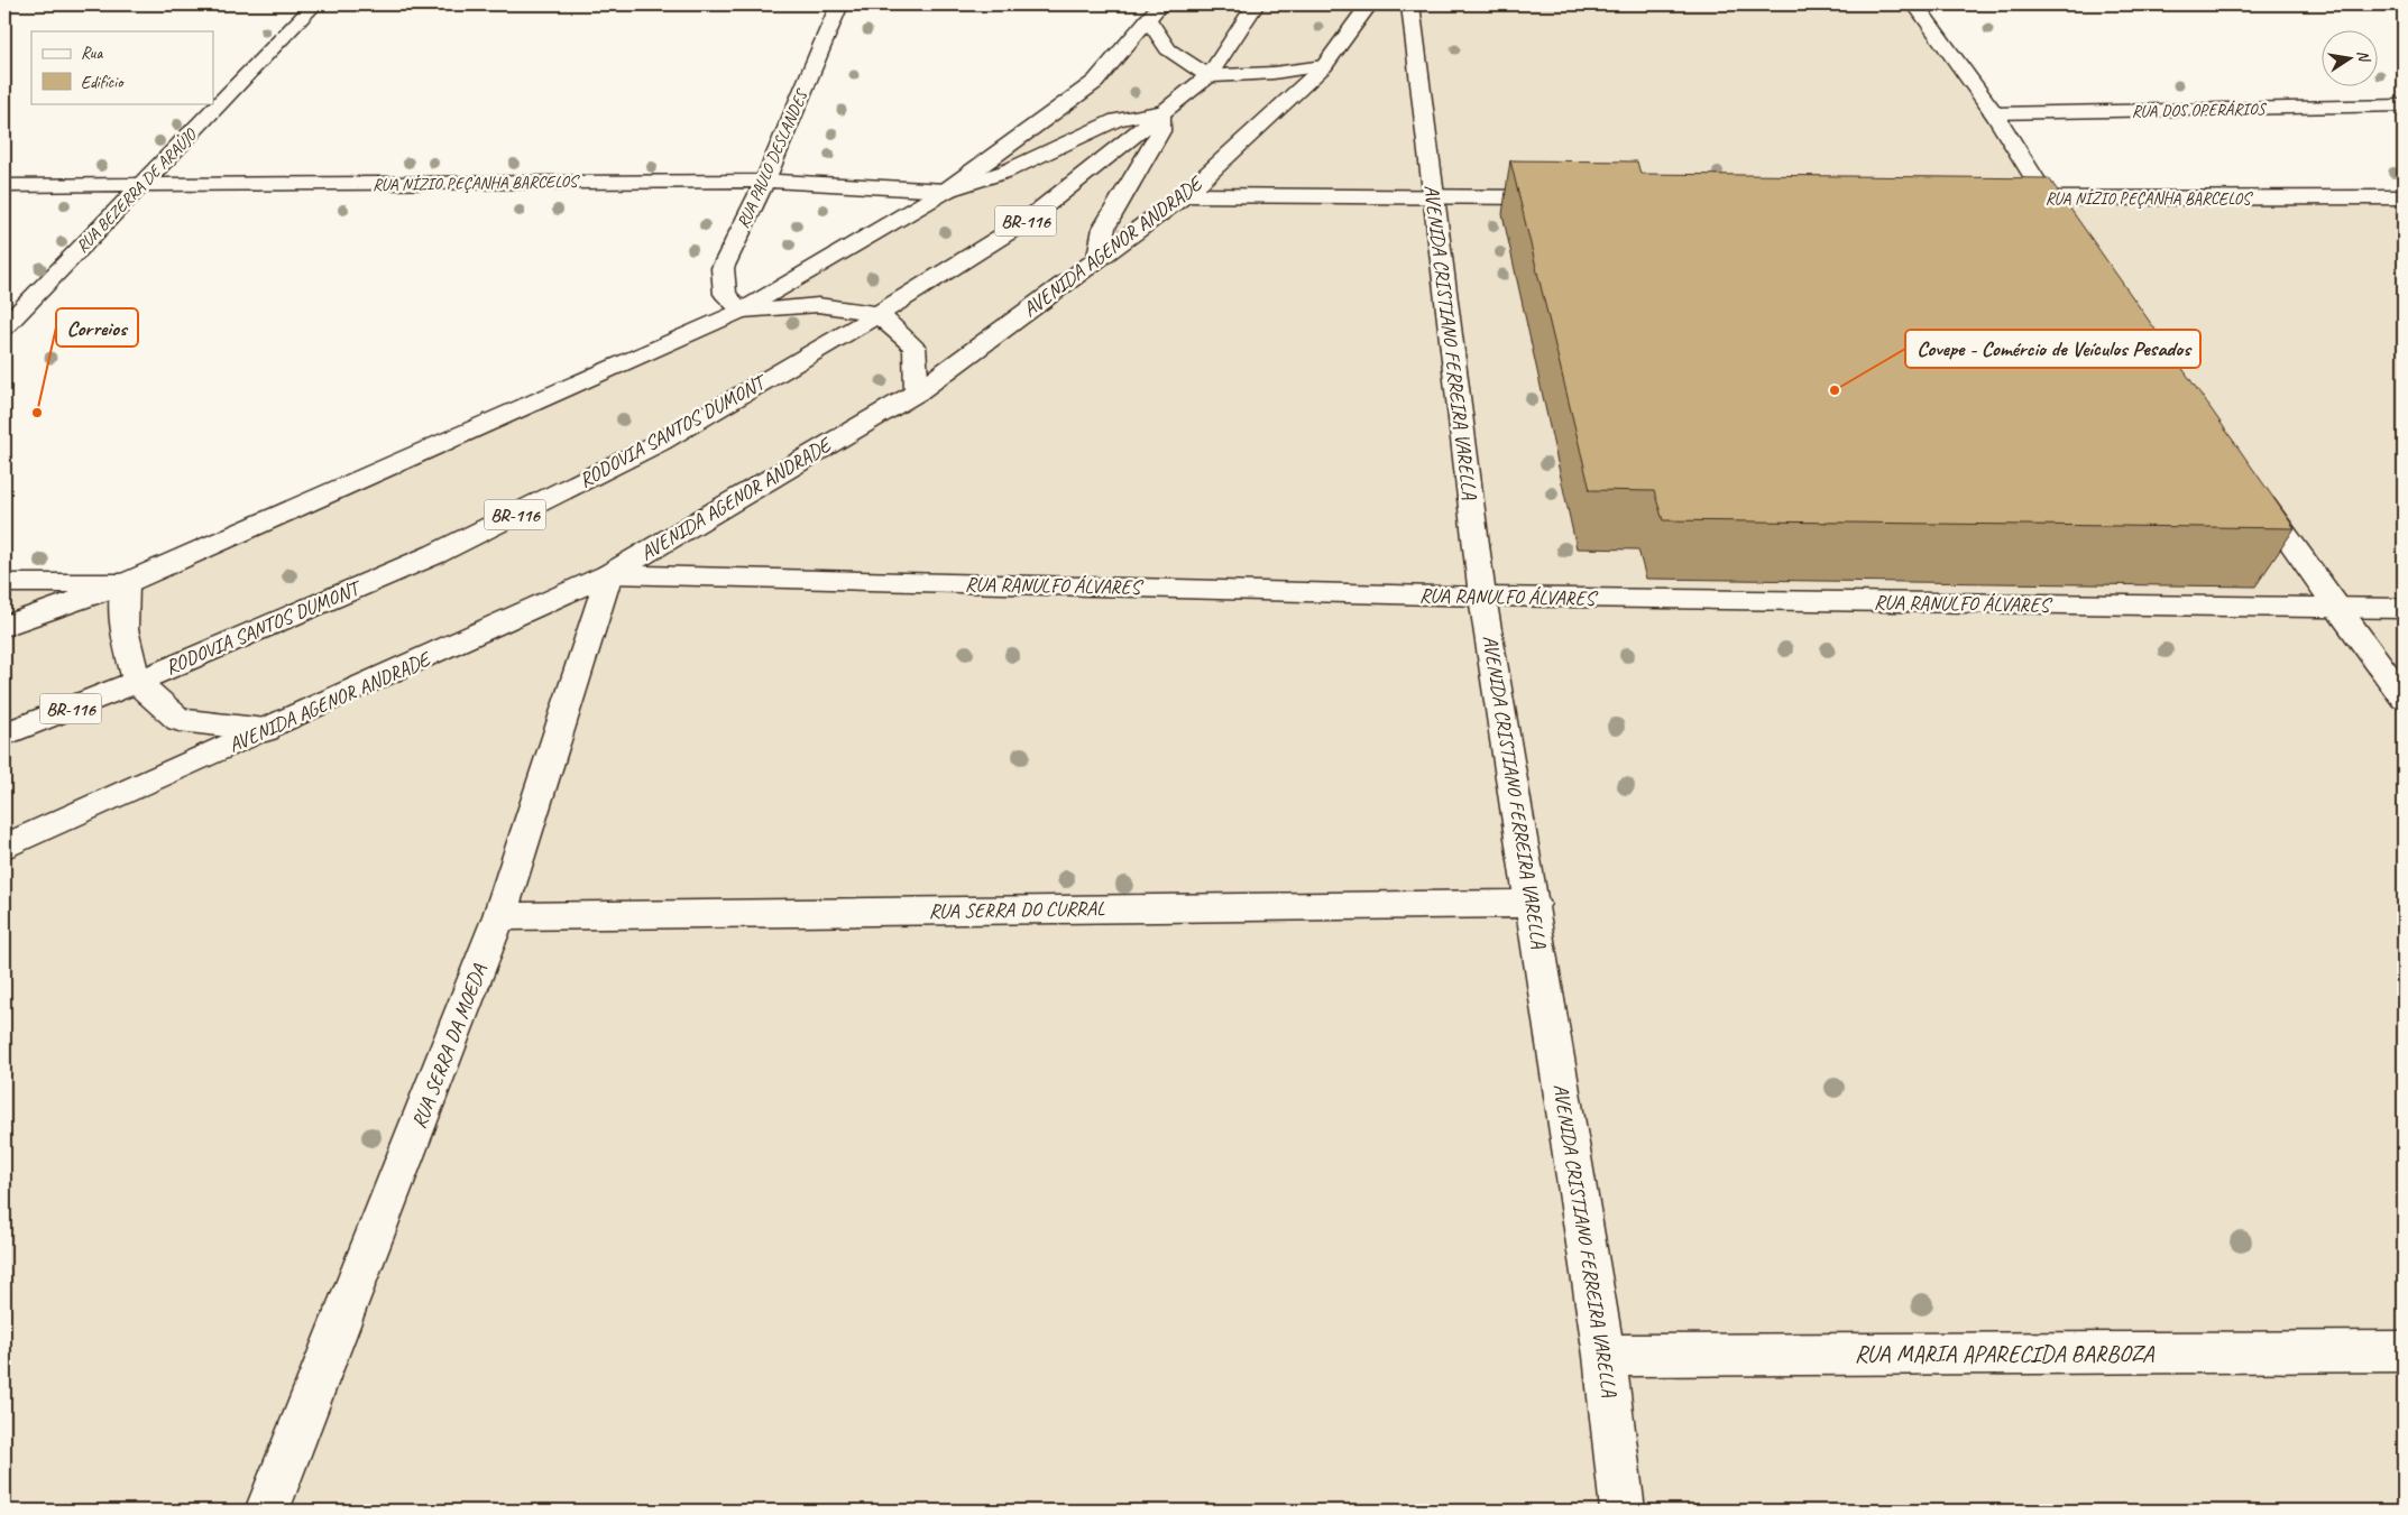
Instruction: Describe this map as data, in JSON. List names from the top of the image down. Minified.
{"streets":{"main road":["RUA DOS OPERÁRIOS","RUA PAULO DESLANDES","RUA NÍZIO PEÇANHA BARCELOS","RUA BEZERRA DE ARAÚJO","BR-116","AVENIDA AGENOR ANDRADE","AVENIDA CRISTIANO FERREIRA VARELLA","RODOVIA SANTOS DUMONT","RUA RANULFO ÁLVARES","RUA SERRA DO CURRAL","RUA SERRA DA MOEDA","RUA MARIA APARECIDA BARBOZA"]},"crossings":[["RUA PAULO DESLANDES","RUA NÍZIO PEÇANHA BARCELOS"],["RUA NÍZIO PEÇANHA BARCELOS","RUA BEZERRA DE ARAÚJO"],["AVENIDA AGENOR ANDRADE","RUA RANULFO ÁLVARES"],["AVENIDA AGENOR ANDRADE","RUA SERRA DA MOEDA"],["AVENIDA CRISTIANO FERREIRA VARELLA","RUA RANULFO ÁLVARES"],["AVENIDA CRISTIANO FERREIRA VARELLA","RUA SERRA DO CURRAL"],["AVENIDA CRISTIANO FERREIRA VARELLA","RUA MARIA APARECIDA BARBOZA"],["RUA RANULFO ÁLVARES","RUA SERRA DA MOEDA"],["RUA SERRA DO CURRAL","RUA SERRA DA MOEDA"]],"places":["Covepe - Comércio de Veículos Pesados","Correios"],"legend":["Rua","Edifício"],"north":"right"}
